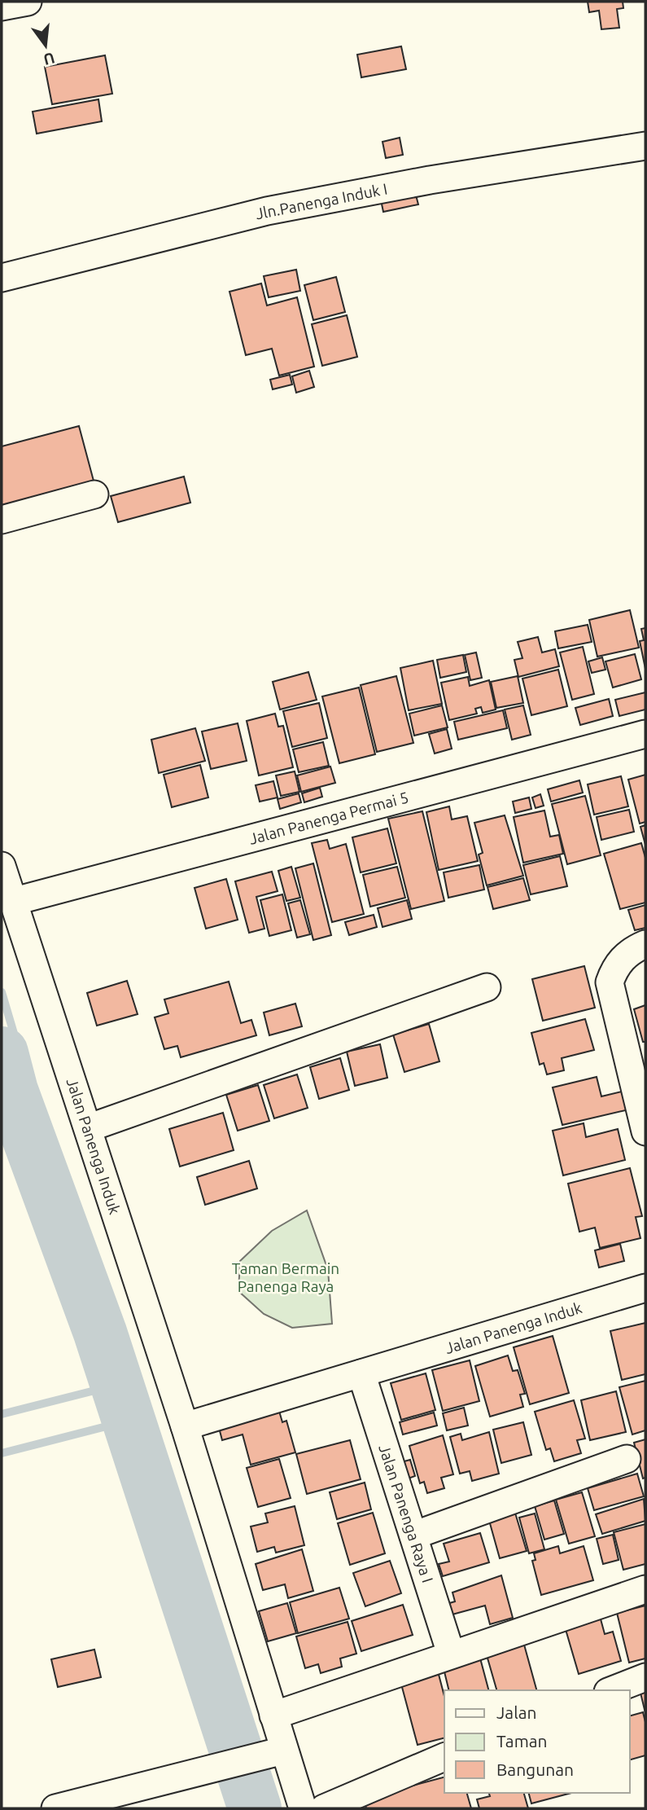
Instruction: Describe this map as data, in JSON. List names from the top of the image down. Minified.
{"streets":{"street":["Jln.Panenga Induk I","Jalan Panenga Permai 5","Jalan Panenga Induk","Jalan Panenga Raya I"]},"crossings":[["Jalan Panenga Permai 5","Jalan Panenga Induk"],["Jalan Panenga Induk","Jalan Panenga Raya I"]],"parks":["Taman Bermain Panenga Raya"],"legend":["Jalan","Taman","Bangunan"],"north":"bottom"}
